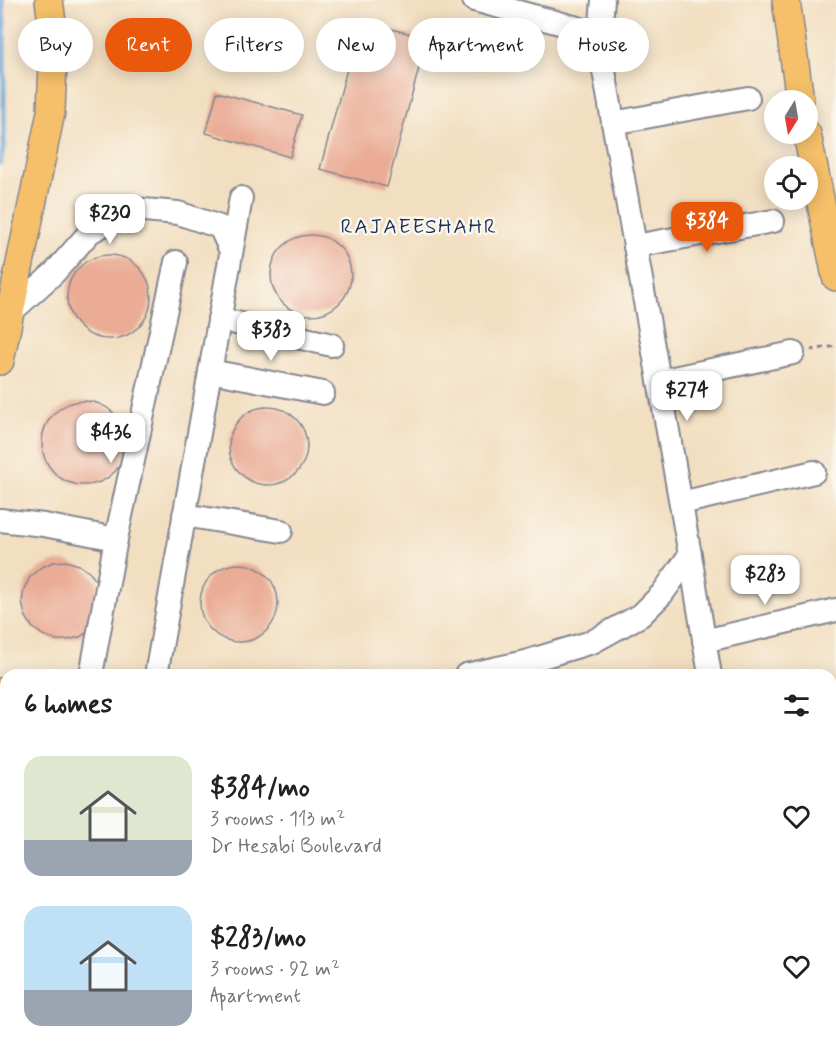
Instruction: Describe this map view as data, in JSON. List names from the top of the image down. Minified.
{"districts":["RAJAEESHAHR"],"north":"bottom","page":{"chip":["Buy","Rent","Filters","New","Apartment","House"],"price":["$230","$384","$383","$274","$436","$283"],"heading":"6 homes","list":[{"name":"$384/mo","note":"3 rooms · 113 m² · Dr Hesabi Boulevard"},{"name":"$283/mo","note":"3 rooms · 92 m² · Apartment"}]}}
